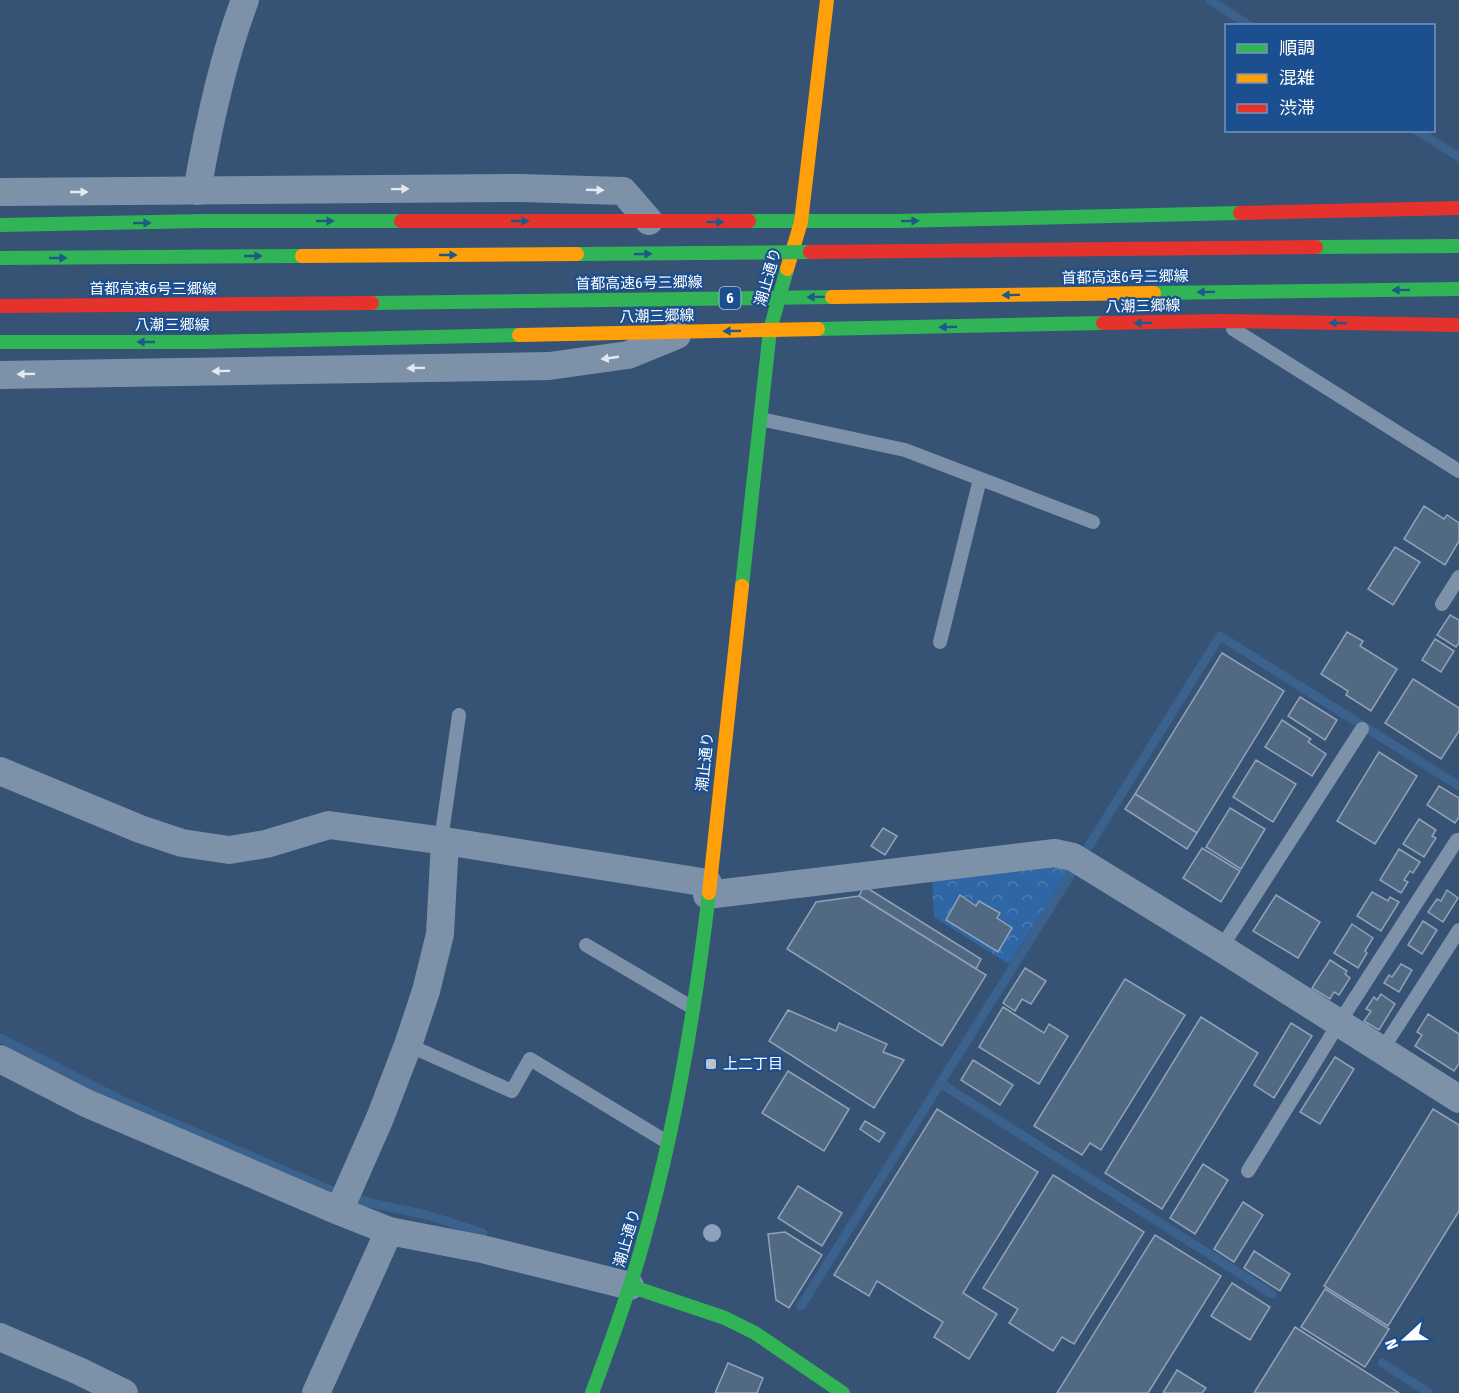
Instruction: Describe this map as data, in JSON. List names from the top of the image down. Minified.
{"streets":{"main road":["潮止通り","首都高速6号三郷線","6","八潮三郷線"]},"crossings":[["潮止通り","八潮三郷線"]],"places":{"transit":["上二丁目"]},"legend":["順調","混雑","渋滞"],"north":"left"}
